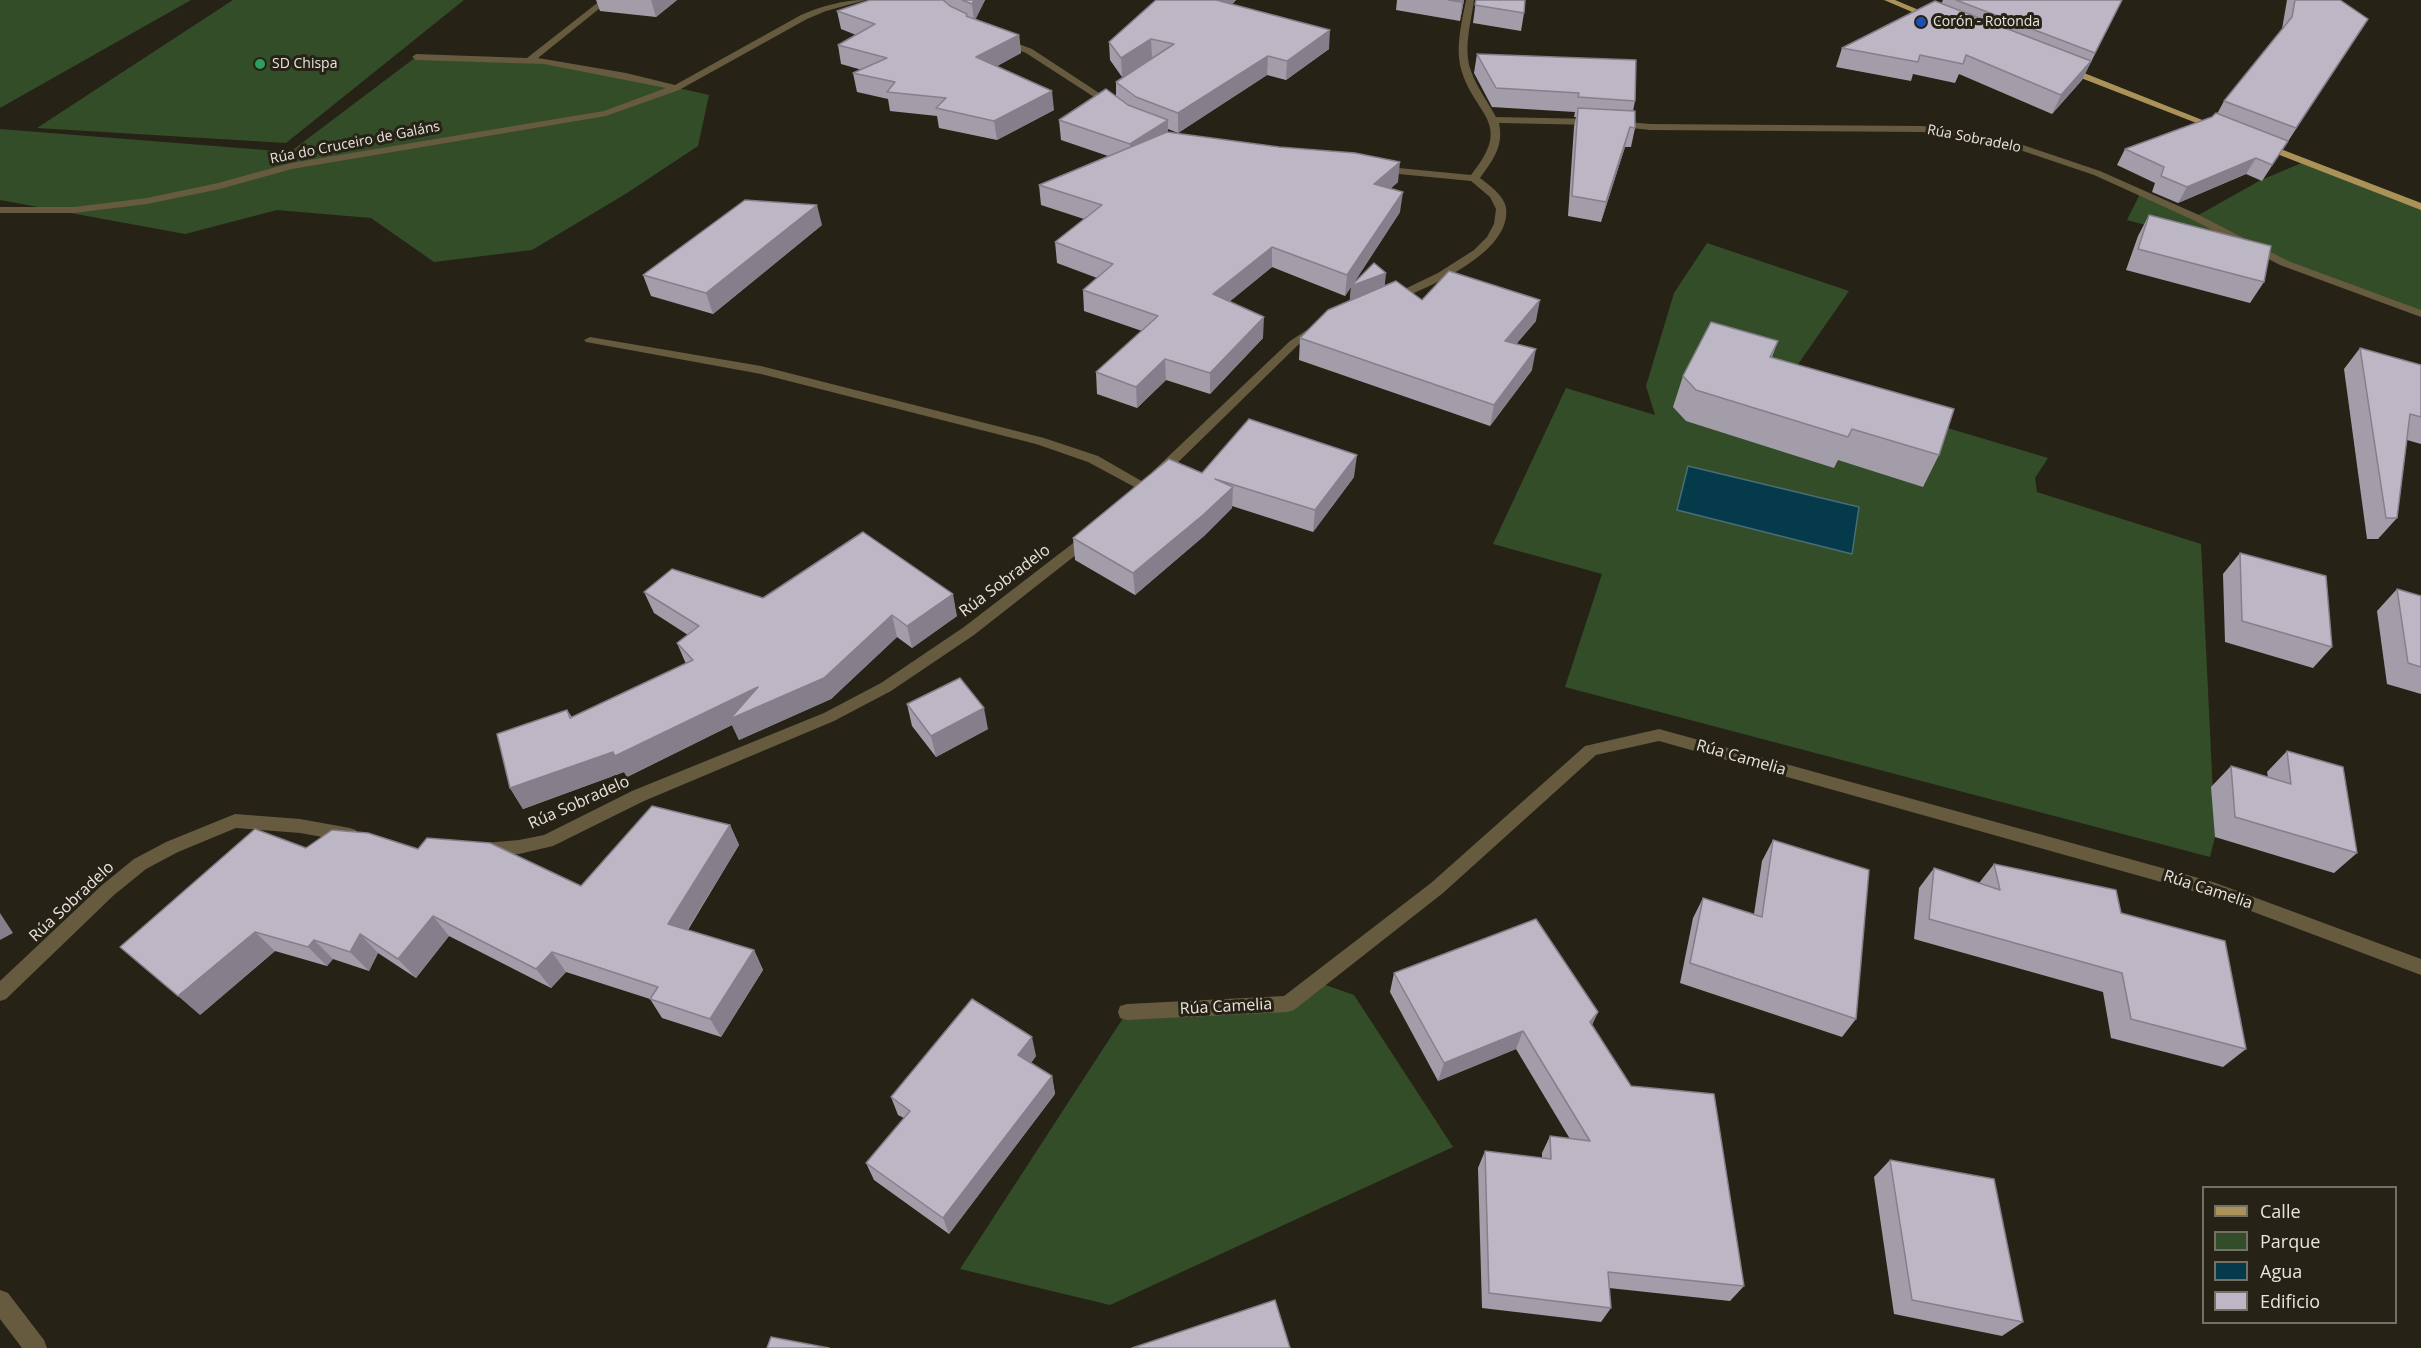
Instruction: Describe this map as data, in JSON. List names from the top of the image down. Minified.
{"streets":{"street":["Rúa Sobradelo","Rúa do Cruceiro de Galáns","Rúa Camelia"]},"places":["Corón - Rotonda","SD Chispa"],"legend":["Calle","Parque","Agua","Edificio"]}
